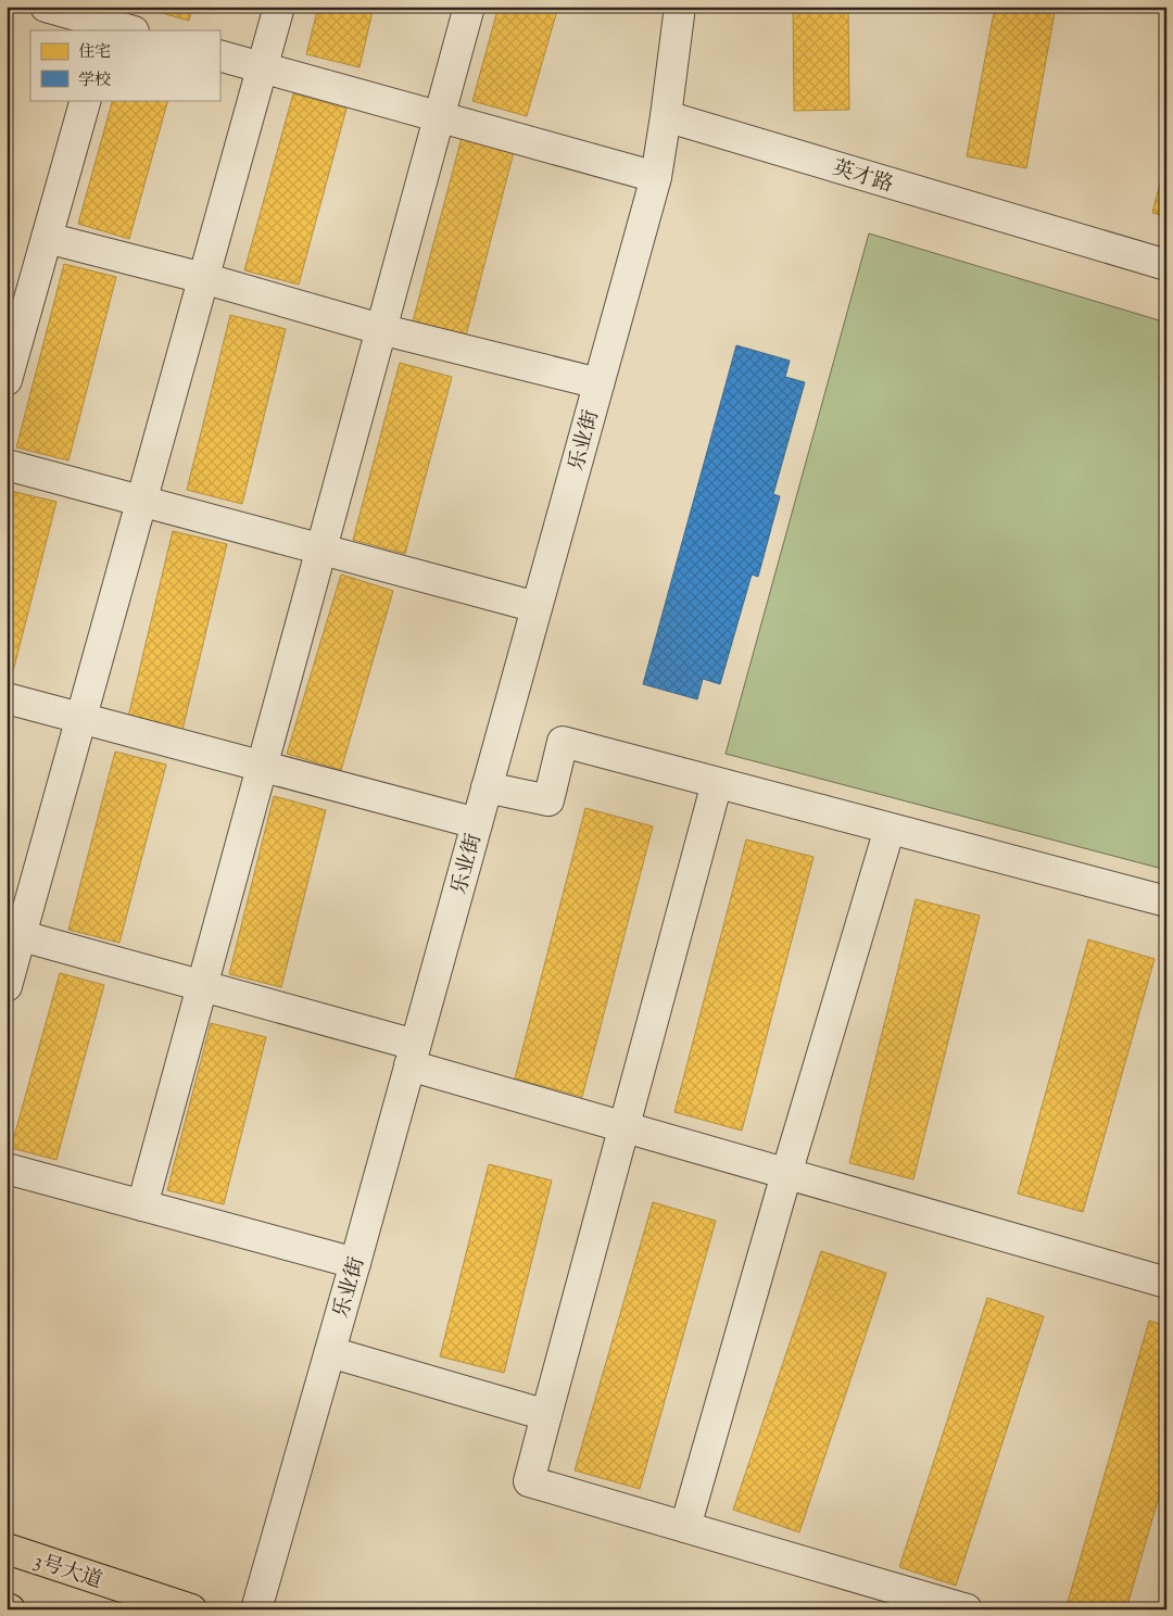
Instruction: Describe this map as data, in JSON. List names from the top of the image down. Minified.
{"streets":{"main road":["3号大道"],"street":["英才路","乐业街"]},"crossings":[["英才路","乐业街"]],"legend":["住宅","学校"]}
